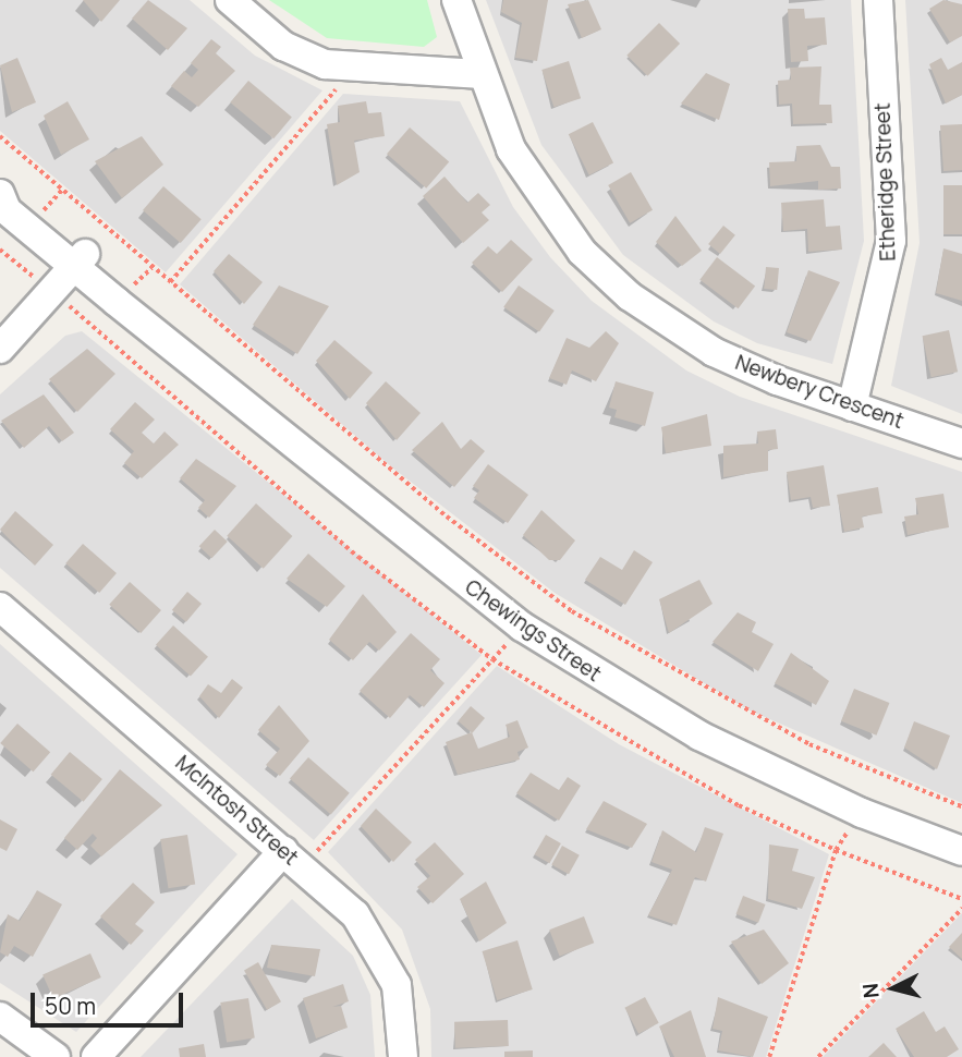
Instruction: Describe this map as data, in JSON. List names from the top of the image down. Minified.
{"streets":{"street":["Etheridge Street","Newbery Crescent","Chewings Street","McIntosh Street"]},"crossings":[["Etheridge Street","Newbery Crescent"]],"scale_bar":"50 m","north":"left"}
